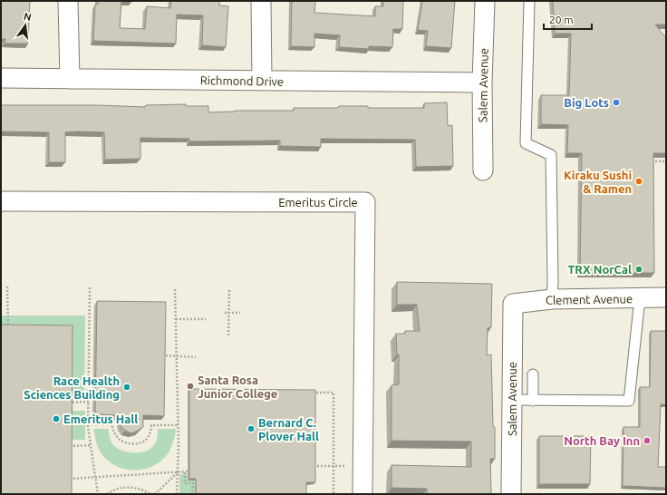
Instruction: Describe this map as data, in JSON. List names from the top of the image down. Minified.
{"streets":{"street":["Richmond Drive","Salem Avenue","Emeritus Circle","Clement Avenue"]},"crossings":[["Richmond Drive","Salem Avenue"],["Salem Avenue","Clement Avenue"]],"places":["Big Lots","Kiraku Sushi & Ramen","TRX NorCal","Santa Rosa Junior College","Race Health Sciences Building","Emeritus Hall","Bernard C. Plover Hall","North Bay Inn"],"scale_bar":"20 m","north":"top"}
